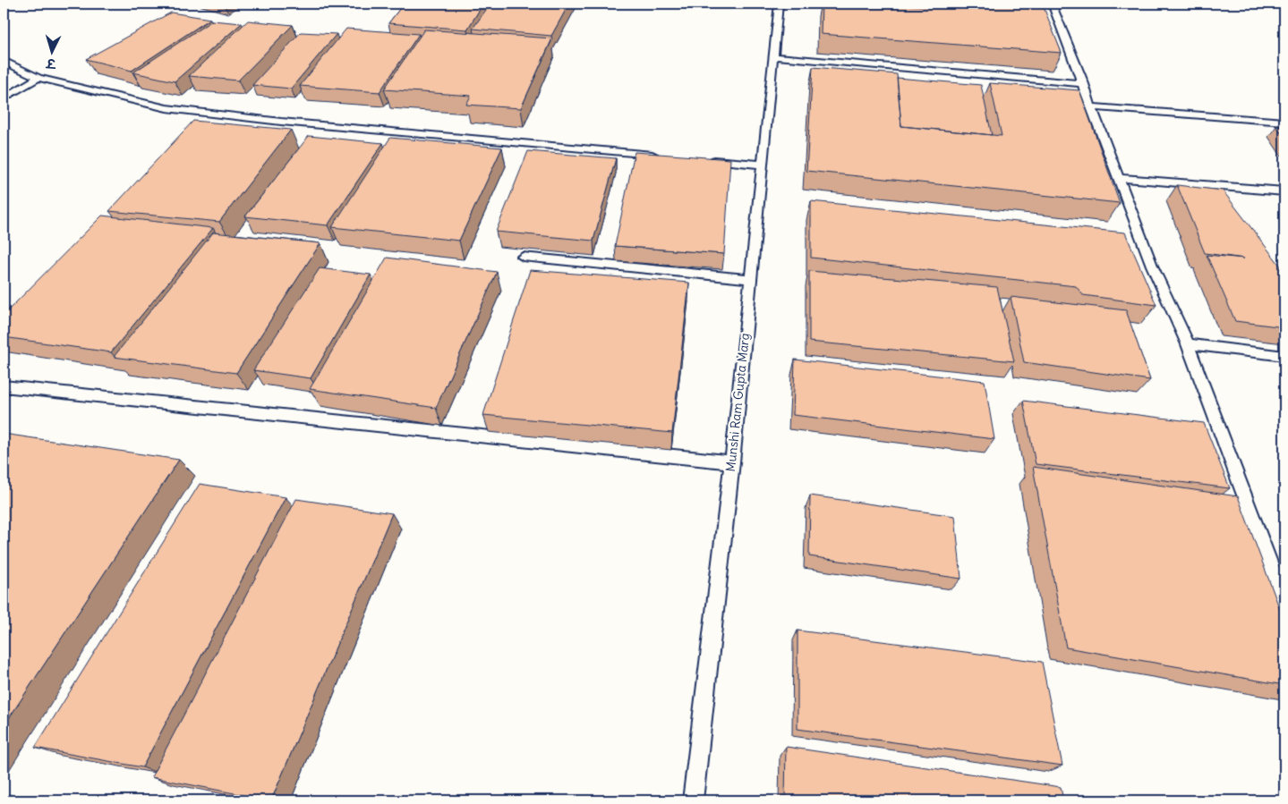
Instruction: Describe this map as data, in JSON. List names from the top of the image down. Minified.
{"streets":{"lane":["Munshi Ram Gupta Marg"]},"north":"bottom"}
